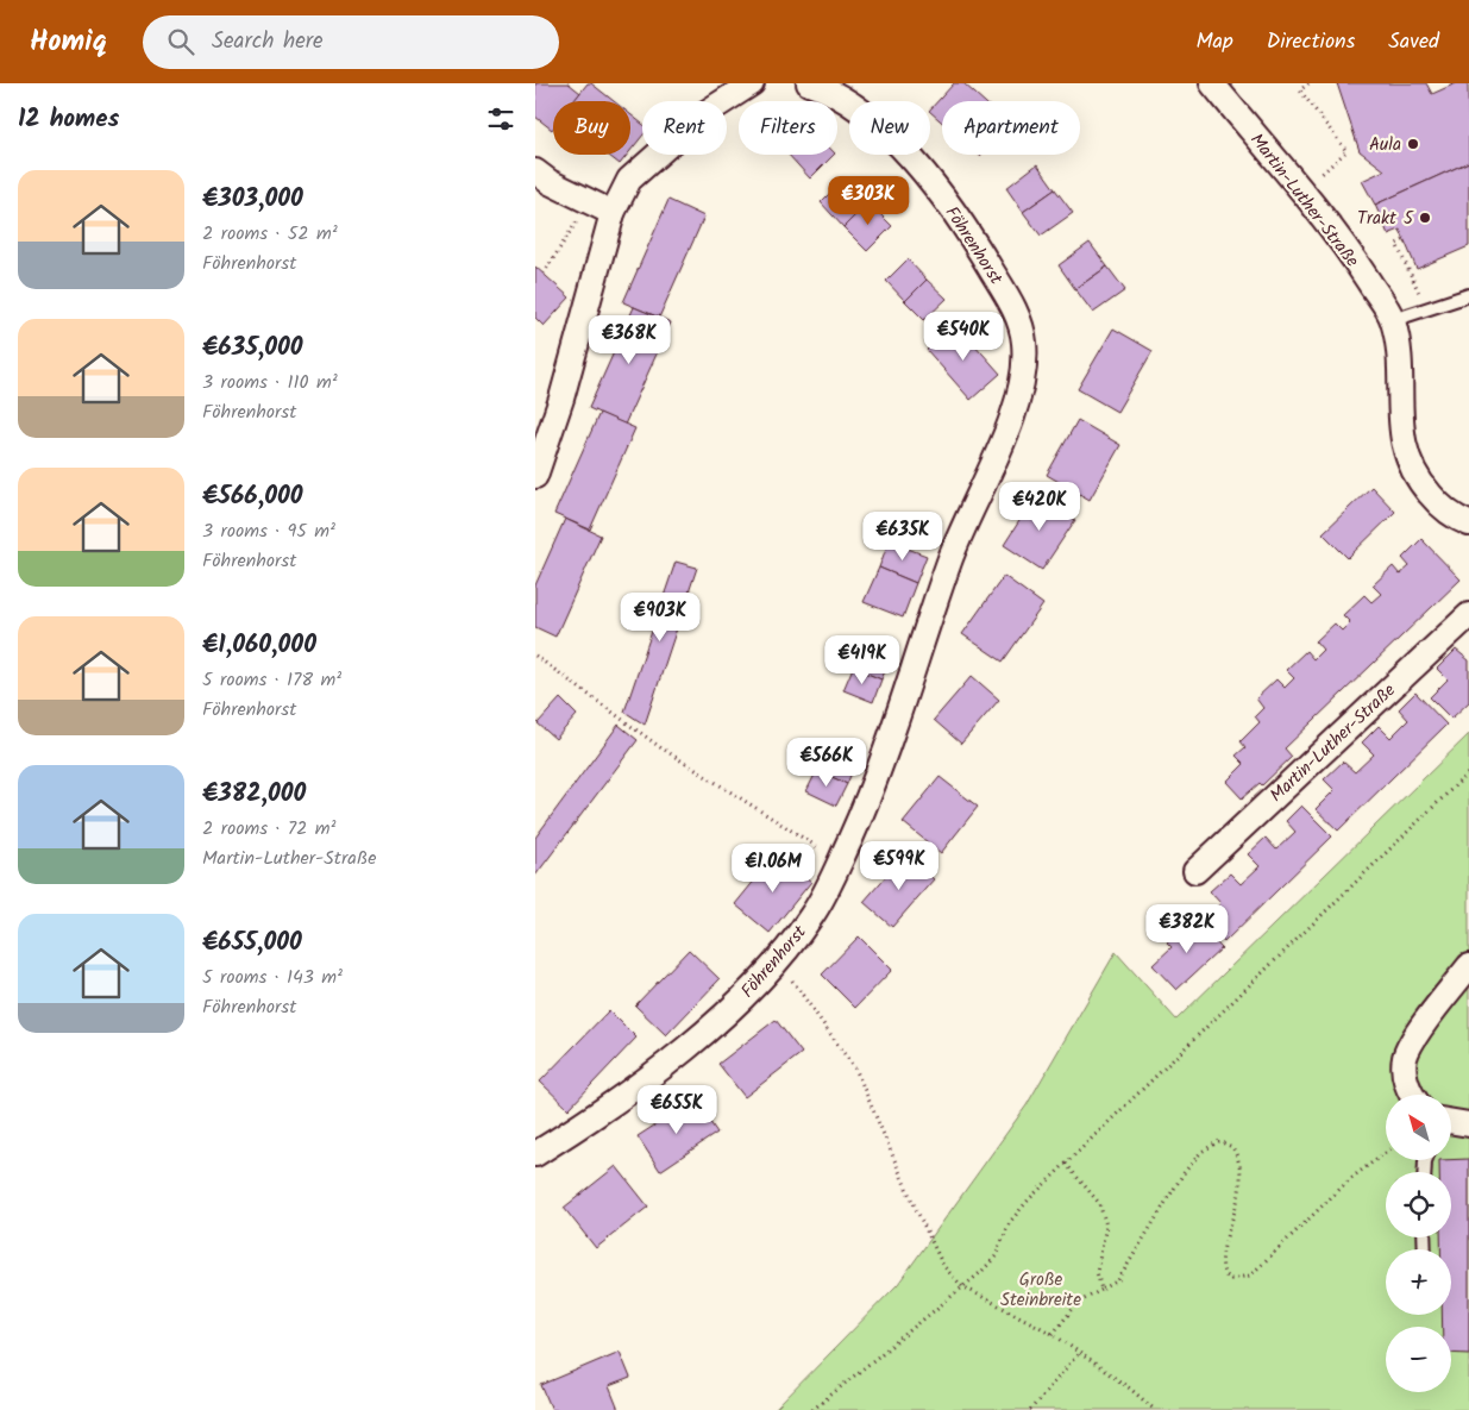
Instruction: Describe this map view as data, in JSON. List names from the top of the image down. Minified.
{"streets":{"street":["Martin-Luther-Straße","Föhrenhorst"]},"parks":["Große Steinbreite"],"places":["Aula","Trakt 5"],"north":"top left","page":{"header":"Homiq","search":"Search here","nav":["Map","Directions","Saved"],"heading":"12 homes","chip":["Buy","Rent","Filters","New","Apartment"],"list":[{"name":"€303,000","note":"2 rooms · 52 m² · Föhrenhorst"},{"name":"€635,000","note":"3 rooms · 110 m² · Föhrenhorst"},{"name":"€566,000","note":"3 rooms · 95 m² · Föhrenhorst"},{"name":"€1,060,000","note":"5 rooms · 178 m² · Föhrenhorst"},{"name":"€382,000","note":"2 rooms · 72 m² · Martin-Luther-Straße"},{"name":"€655,000","note":"5 rooms · 143 m² · Föhrenhorst"}],"price":["€303K","€540K","€368K","€420K","€635K","€903K","€419K","€566K","€599K","€1.06M","€382K","€655K"],"map_buttons":["+","−"]}}
